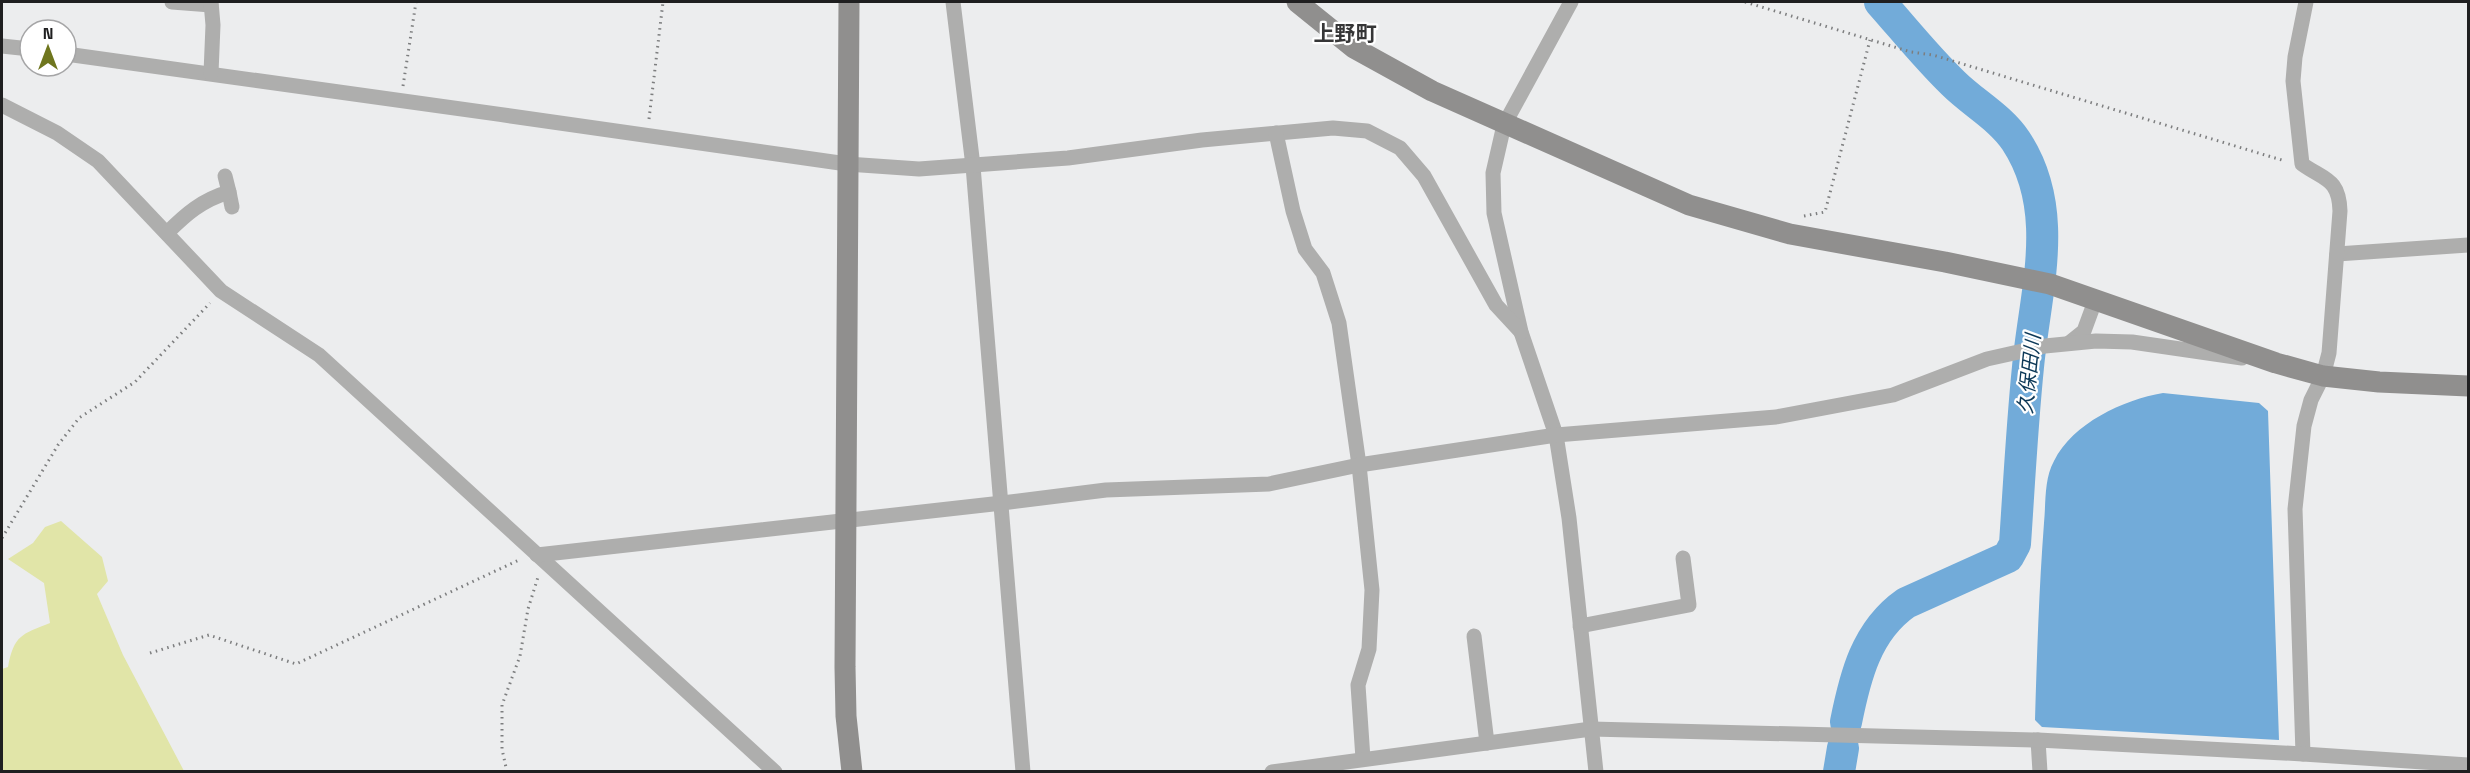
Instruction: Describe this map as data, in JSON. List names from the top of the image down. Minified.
{"districts":["上野町"],"water":["久保田川"],"north":"top"}
